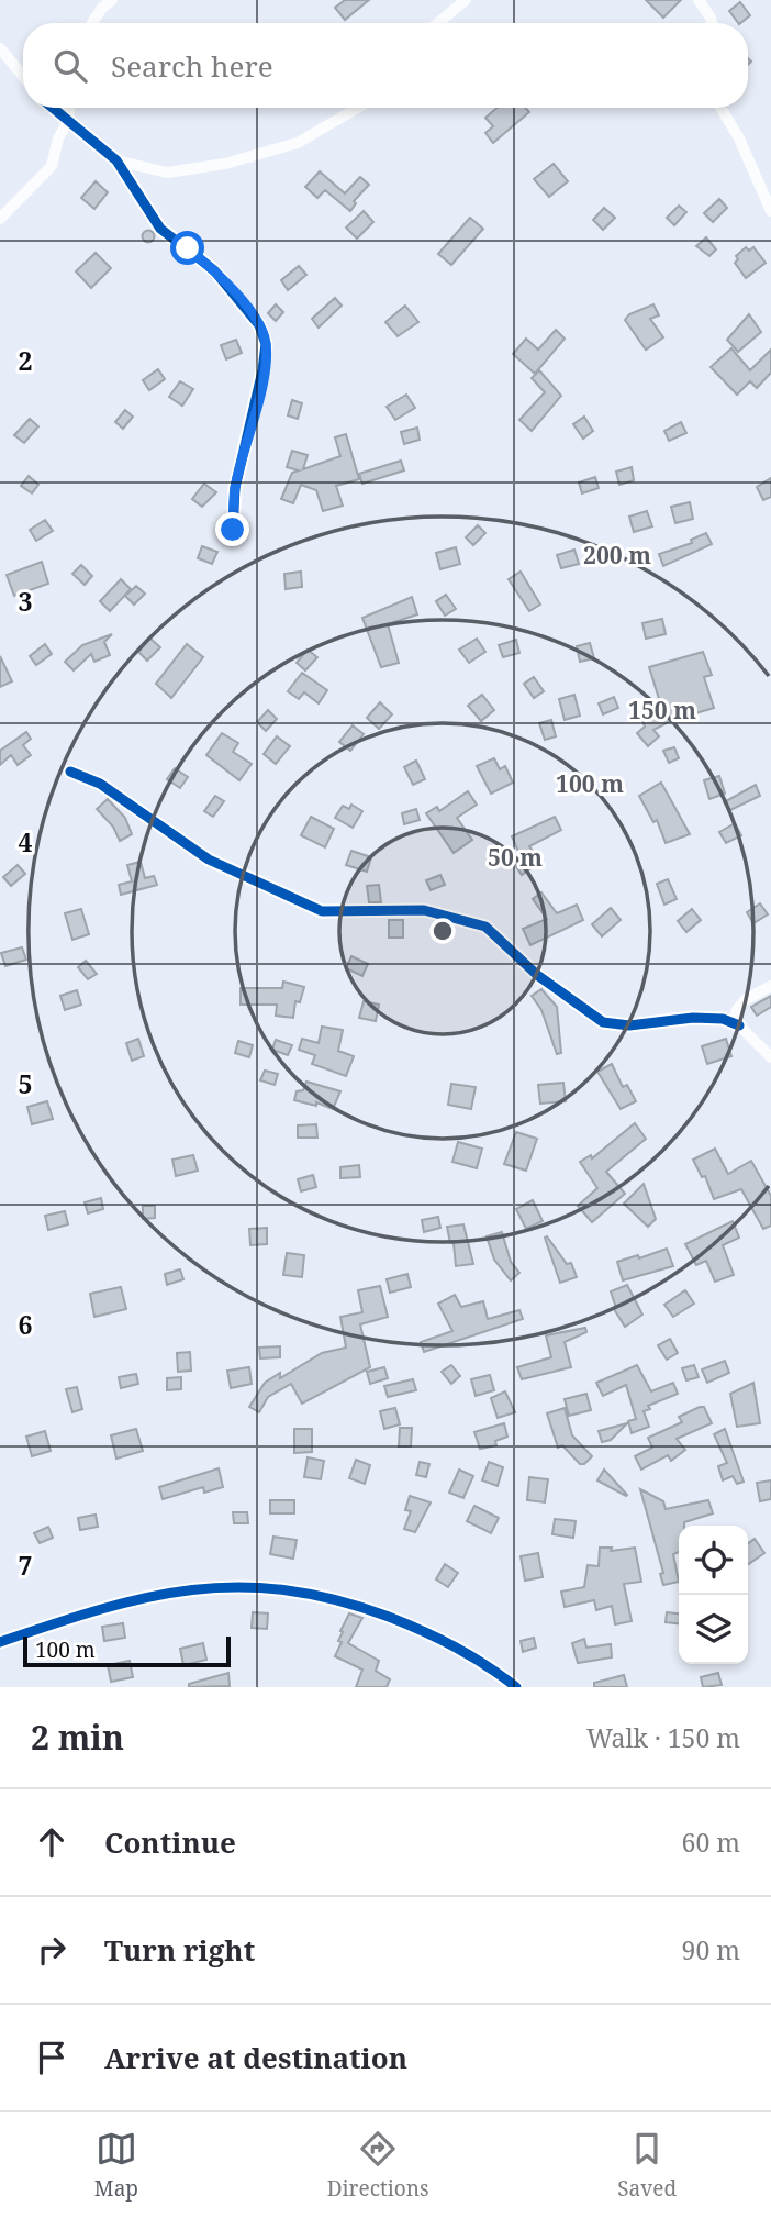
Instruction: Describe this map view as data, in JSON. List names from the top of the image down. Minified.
{"scale_bar":"100 m","page":{"search":"Search here","scale":"100 m","heading":["2 min","Walk · 150 m"],"list":[["Continue","60 m"],["Turn right","90 m"],"Arrive at destination"],"nav":["Map","Directions","Saved"]},"grid":{"rows":["2","3","4","5","6","7"]},"rings":["200 m","150 m","100 m","50 m"]}
